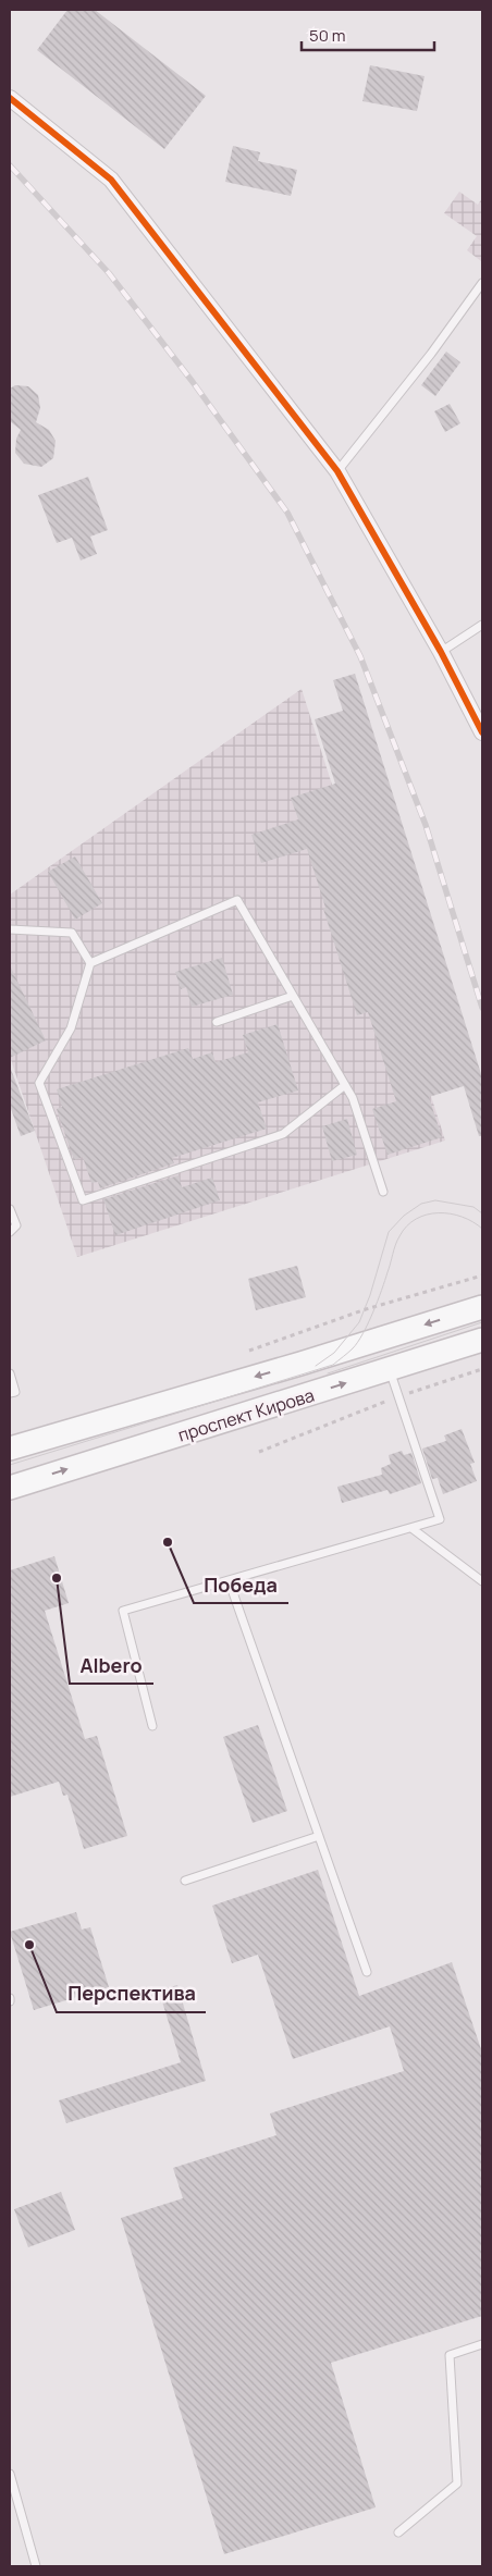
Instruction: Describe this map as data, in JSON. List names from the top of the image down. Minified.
{"streets":{"main road":["проспект Кирова"]},"places":["Победа","Albero","Перспектива"],"scale_bar":"50 m"}
